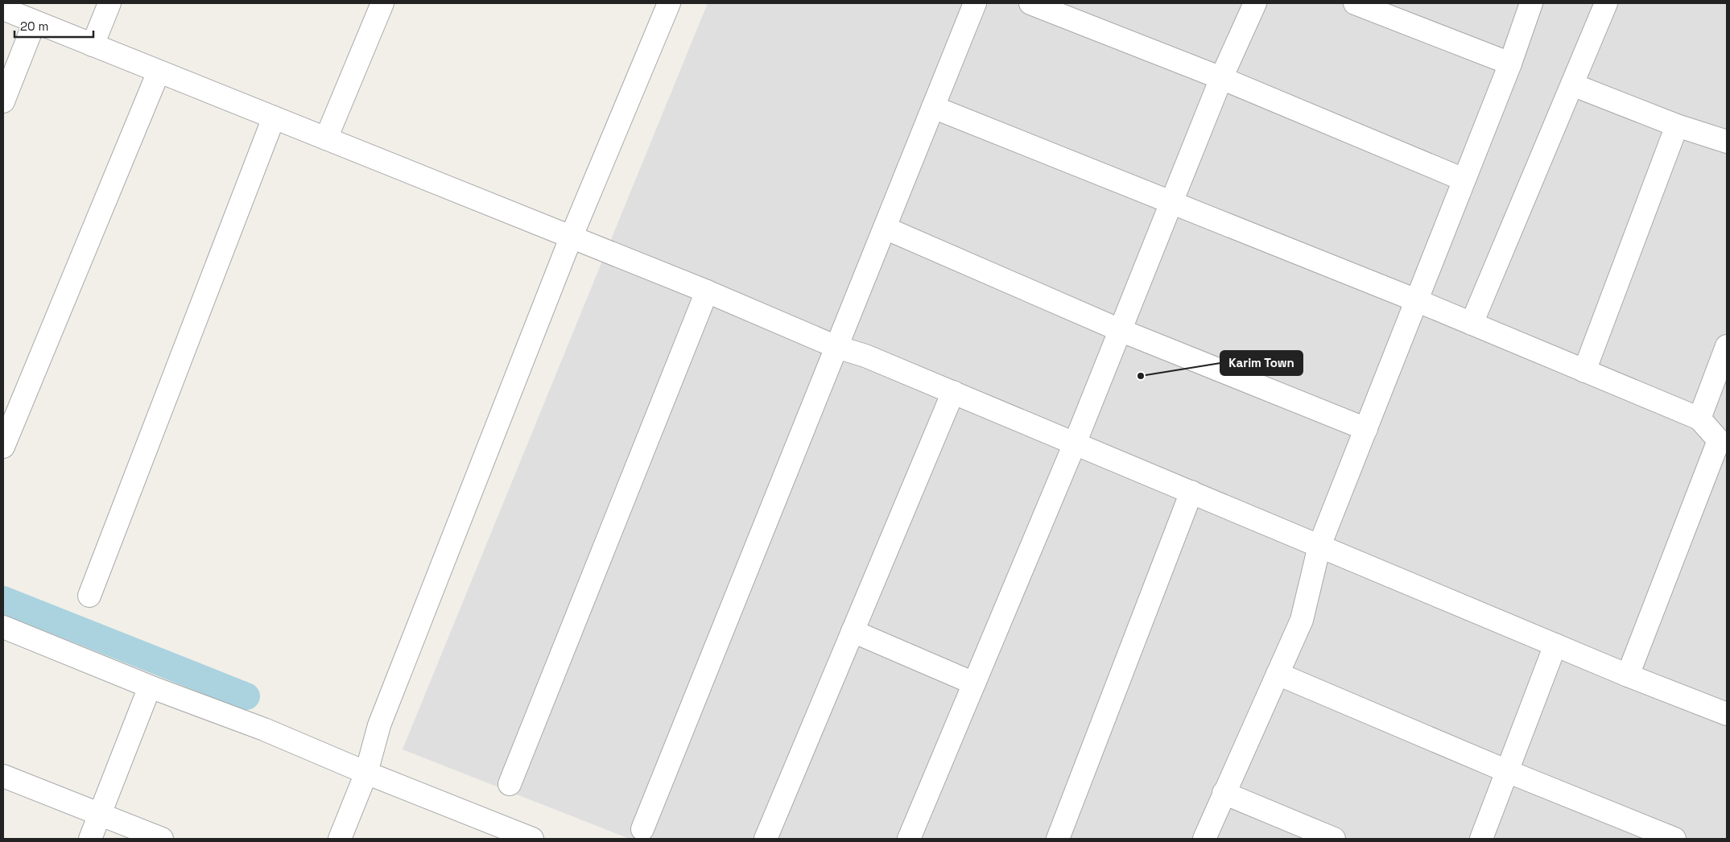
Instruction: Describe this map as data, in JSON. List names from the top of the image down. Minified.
{"places":["Karim Town"],"scale_bar":"20 m"}
